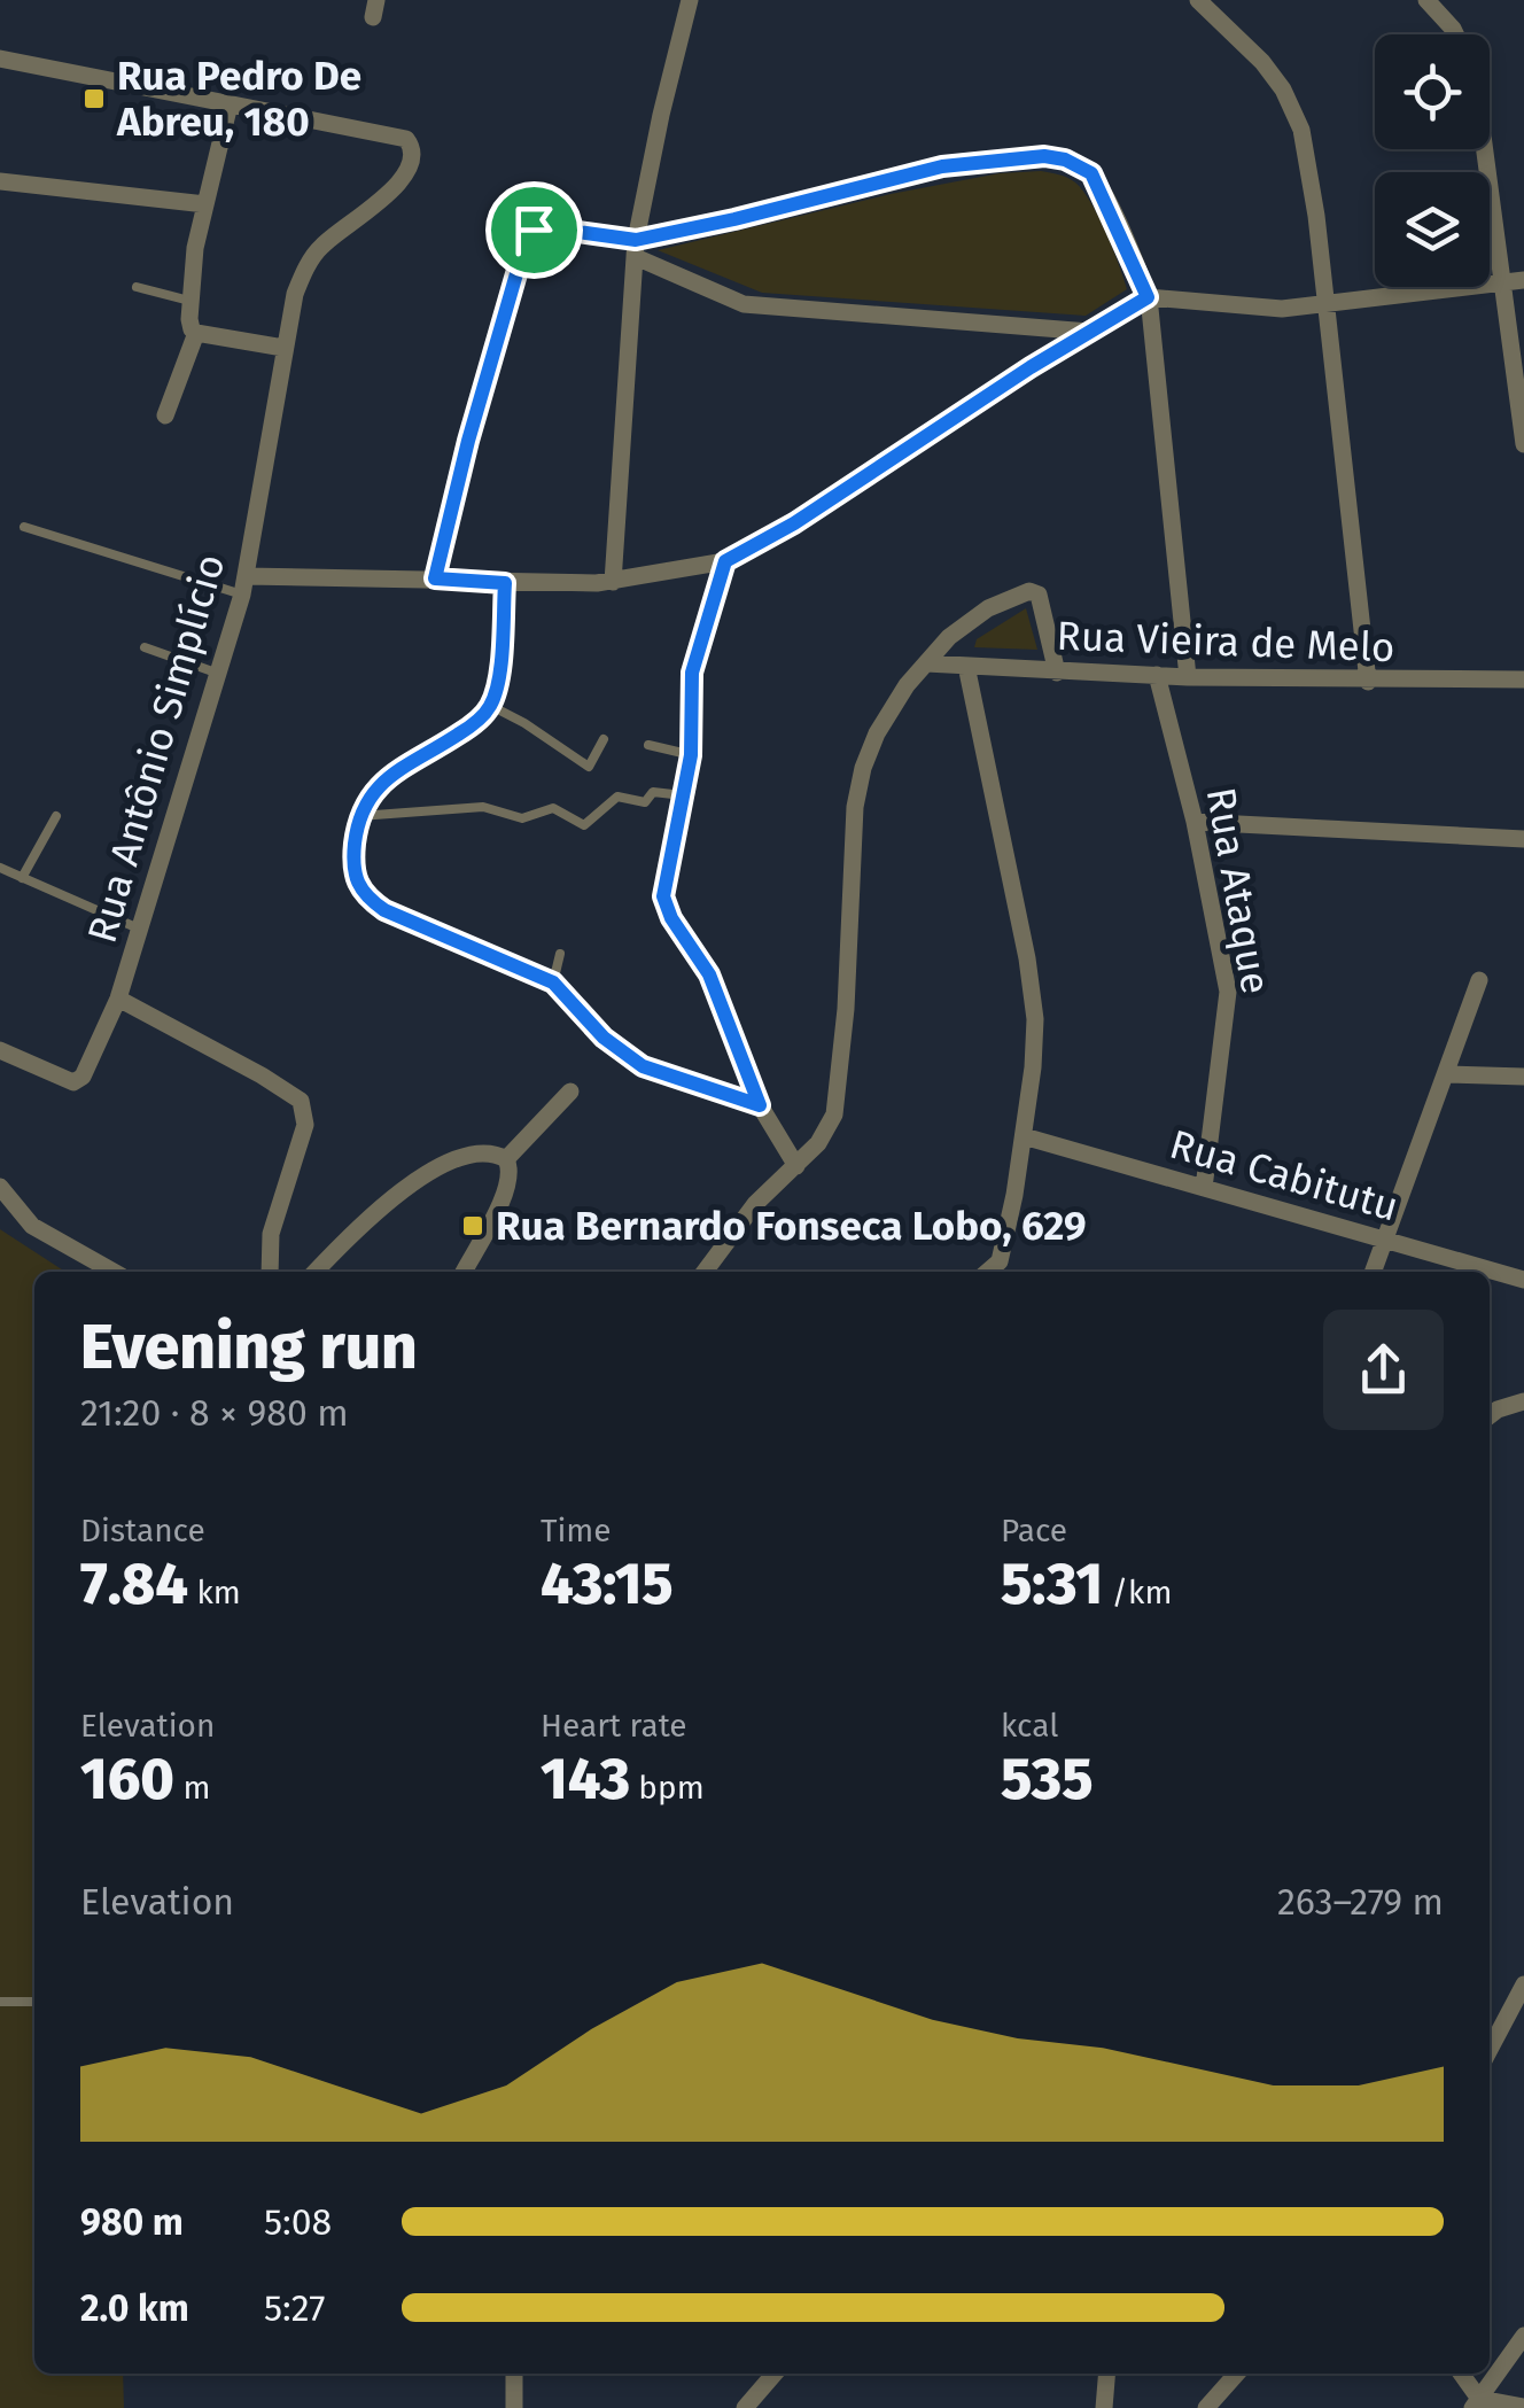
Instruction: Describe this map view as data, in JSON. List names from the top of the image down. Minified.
{"streets":{"street":["Rua Vieira de Melo","Rua Antônio Simplício","Rua Ataque","Rua Cabitutu"]},"crossings":[["Rua Vieira de Melo","Rua Ataque"],["Rua Ataque","Rua Cabitutu"]],"places":{"transit":["Rua Pedro De Abreu, 180","Rua Bernardo Fonseca Lobo, 629"]},"page":{"heading":["Evening run","21:20 · 8 × 980 m"],"stats":[["Distance","7.84 km"],["Time","43:15"],["Pace","5:31 /km"],["Elevation","160 m"],["Heart rate","143 bpm"],["kcal","535"]],"chart":["Elevation","263–279 m"],"list":[{"name":"980 m","note":"5:08"},{"name":"2.0 km","note":"5:27"}]}}
